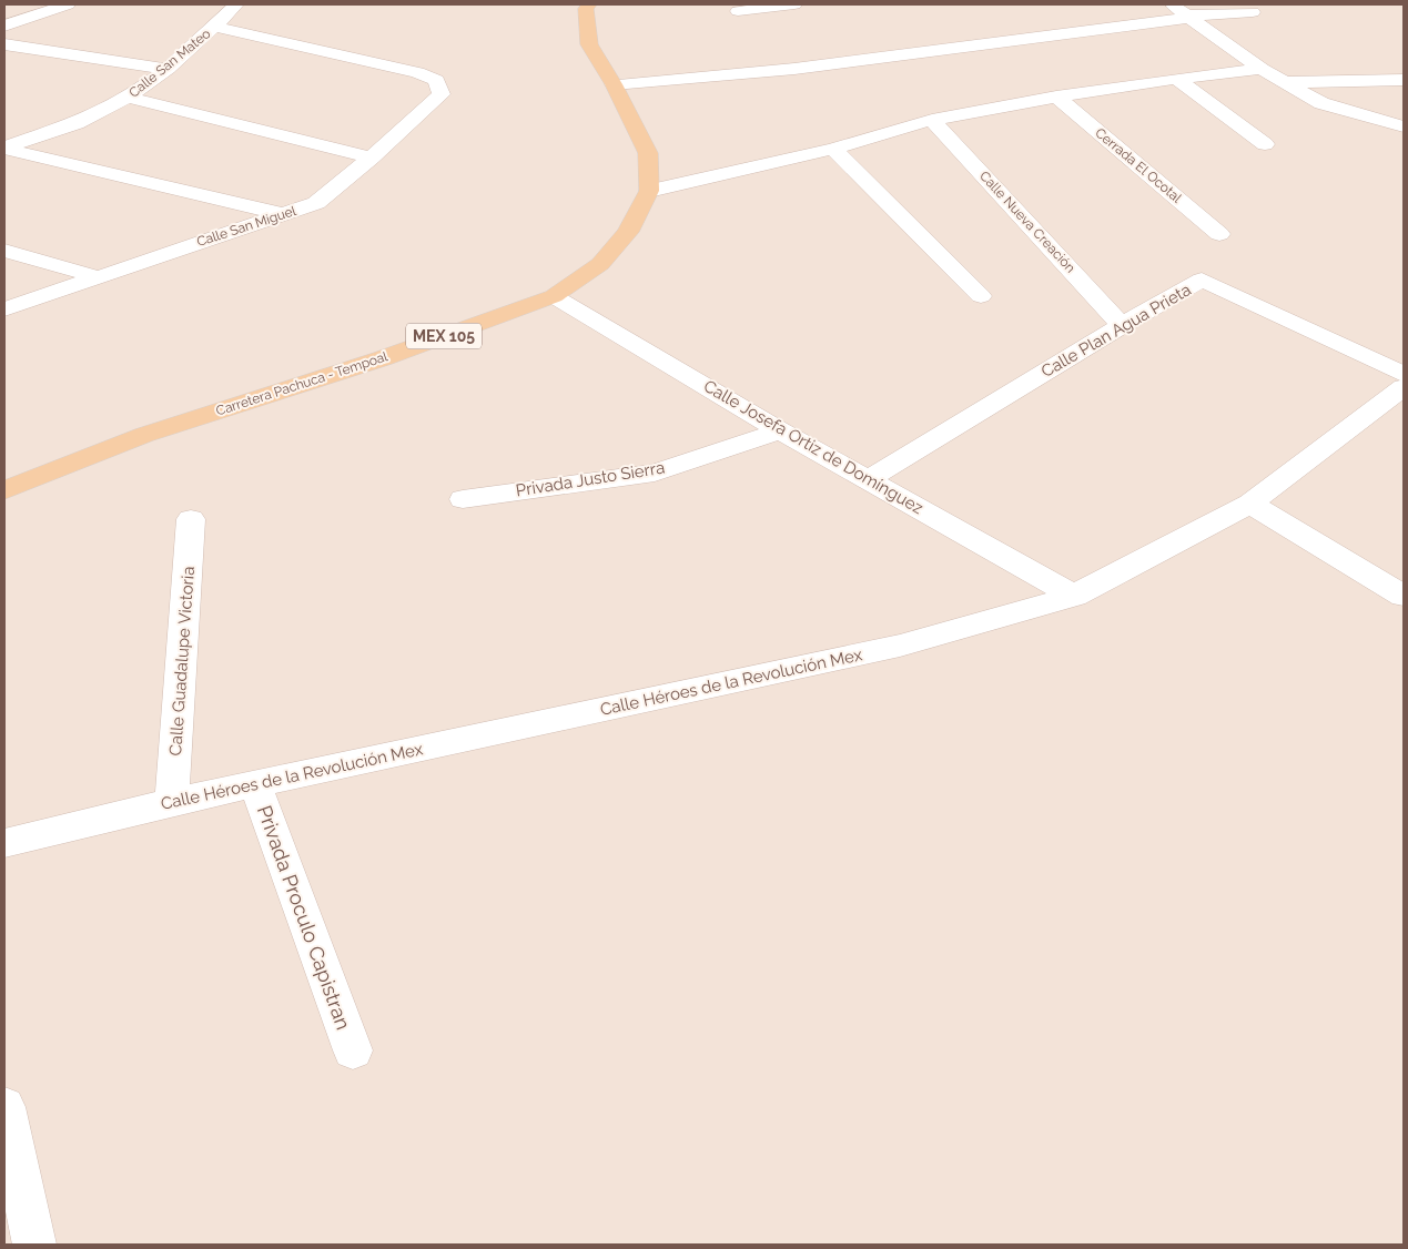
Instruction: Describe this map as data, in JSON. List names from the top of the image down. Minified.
{"streets":{"main road":["MEX 105","Carretera Pachuca - Tempoal"],"street":["Calle San Mateo","Cerrada El Ocotal","Calle Nueva Creación","Calle San Miguel","Calle Plan Agua Prieta","Calle Josefa Ortiz de Domínguez","Privada Justo Sierra","Calle Guadalupe Victoria","Calle Héroes de la Revolución Mex","Privada Proculo Capistran"]},"crossings":[["Calle San Mateo","Calle San Miguel"],["Calle Nueva Creación","Calle Plan Agua Prieta"],["Calle Plan Agua Prieta","Calle Josefa Ortiz de Domínguez"],["Calle Plan Agua Prieta","Calle Héroes de la Revolución Mex"],["Carretera Pachuca - Tempoal","Calle Josefa Ortiz de Domínguez"],["Calle Josefa Ortiz de Domínguez","Privada Justo Sierra"],["Calle Josefa Ortiz de Domínguez","Calle Héroes de la Revolución Mex"],["Calle Guadalupe Victoria","Calle Héroes de la Revolución Mex"],["Calle Héroes de la Revolución Mex","Privada Proculo Capistran"]]}
